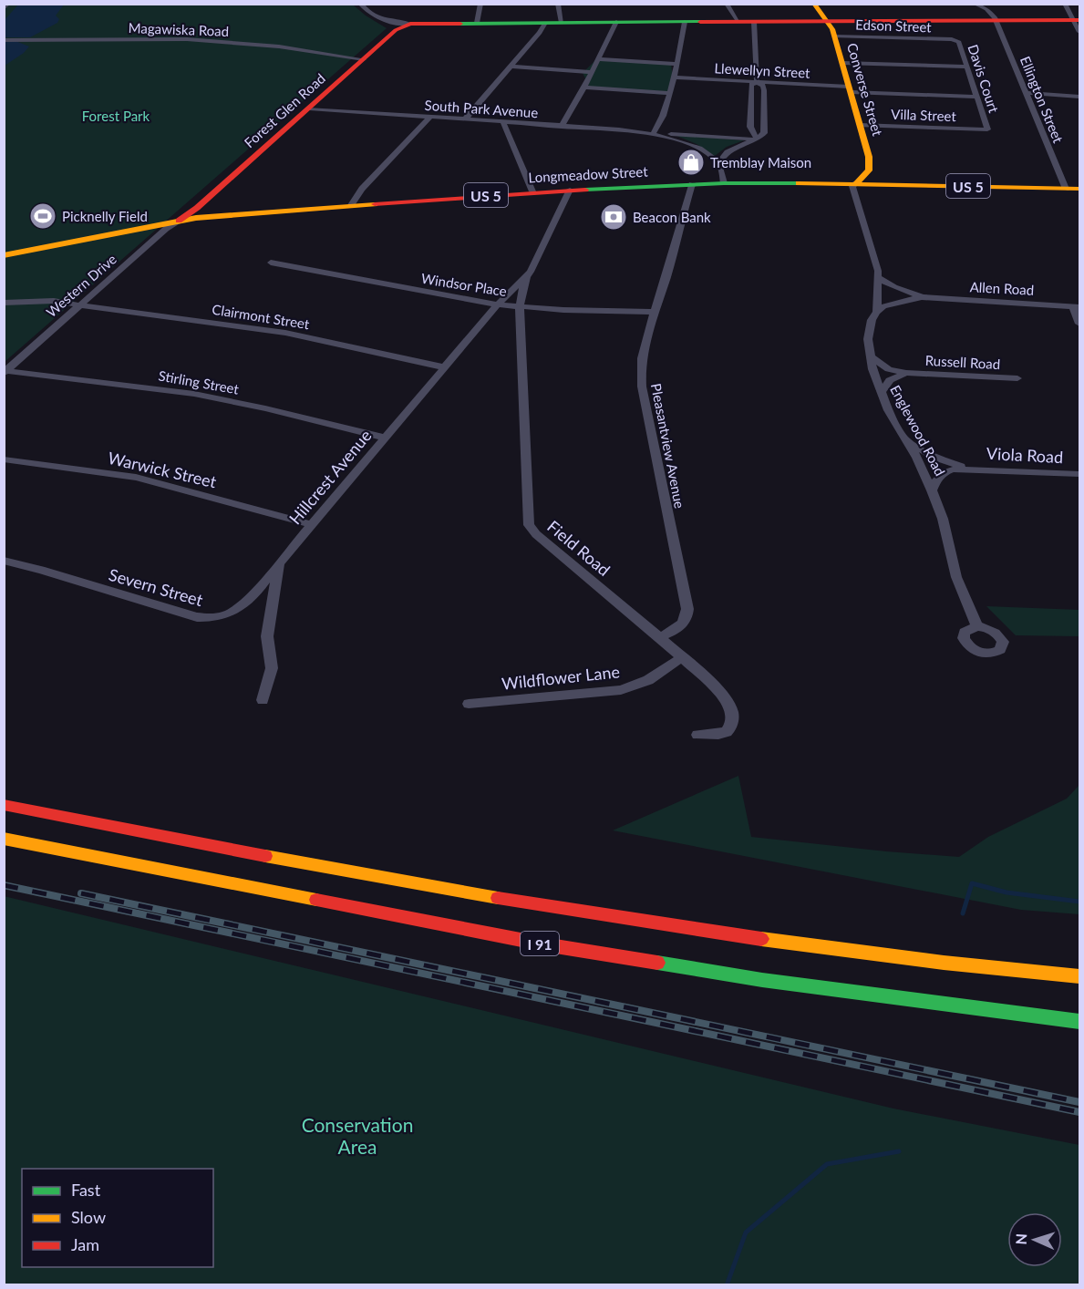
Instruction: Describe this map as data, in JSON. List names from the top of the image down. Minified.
{"streets":{"main road":["Converse Street","Forest Glen Road","Longmeadow Street","US 5","I 91"],"street":["Edson Street","Magawiska Road","Llewellyn Street","Davis Court","Ellington Street","South Park Avenue","Villa Street","Windsor Place","Western Drive","Allen Road","Clairmont Street","Russell Road","Stirling Street","Englewood Road","Pleasantview Avenue","Viola Road","Warwick Street","Hillcrest Avenue","Field Road","Severn Street","Wildflower Lane"]},"crossings":[["Edson Street","Davis Court"],["Edson Street","Converse Street"],["Magawiska Road","Forest Glen Road"],["Llewellyn Street","Davis Court"],["Llewellyn Street","Converse Street"],["Davis Court","Villa Street"],["Converse Street","Villa Street"],["Converse Street","Longmeadow Street"],["Converse Street","Englewood Road"],["Ellington Street","Longmeadow Street"],["South Park Avenue","Forest Glen Road"],["Forest Glen Road","Longmeadow Street"],["Forest Glen Road","Western Drive"],["Longmeadow Street","Western Drive"],["Longmeadow Street","Englewood Road"],["Longmeadow Street","Pleasantview Avenue"],["Longmeadow Street","Field Road"],["Windsor Place","Pleasantview Avenue"],["Windsor Place","Hillcrest Avenue"],["Windsor Place","Field Road"],["Western Drive","Clairmont Street"],["Western Drive","Stirling Street"],["Allen Road","Englewood Road"],["Clairmont Street","Hillcrest Avenue"],["Russell Road","Englewood Road"],["Stirling Street","Hillcrest Avenue"],["Englewood Road","Viola Road"],["Pleasantview Avenue","Field Road"],["Warwick Street","Hillcrest Avenue"],["Hillcrest Avenue","Field Road"],["Hillcrest Avenue","Severn Street"],["Field Road","Wildflower Lane"]],"parks":["Forest Park","Conservation Area"],"places":{"shop":["Tremblay Maison"],"sports":["Picknelly Field"],"bank":["Beacon Bank"]},"legend":["Fast","Slow","Jam"],"north":"left"}
